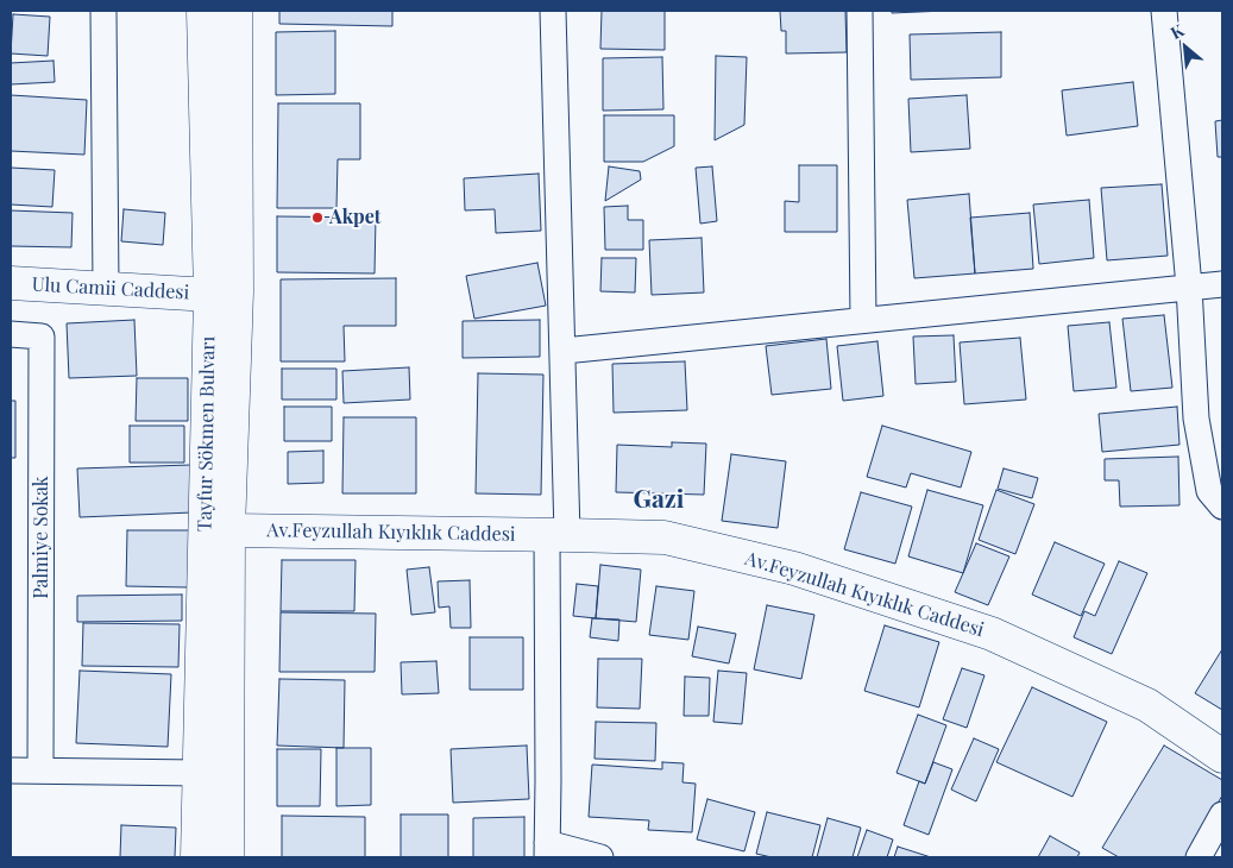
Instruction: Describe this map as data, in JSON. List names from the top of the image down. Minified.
{"streets":{"main road":["Ulu Camii Caddesi","Tayfur Sökmen Bulvarı","Av.Feyzullah Kıyıklık Caddesi"],"street":["Palmiye Sokak"]},"crossings":[["Ulu Camii Caddesi","Tayfur Sökmen Bulvarı"],["Tayfur Sökmen Bulvarı","Av.Feyzullah Kıyıklık Caddesi"]],"districts":["Gazi"],"places":["Akpet"],"north":"top left"}
